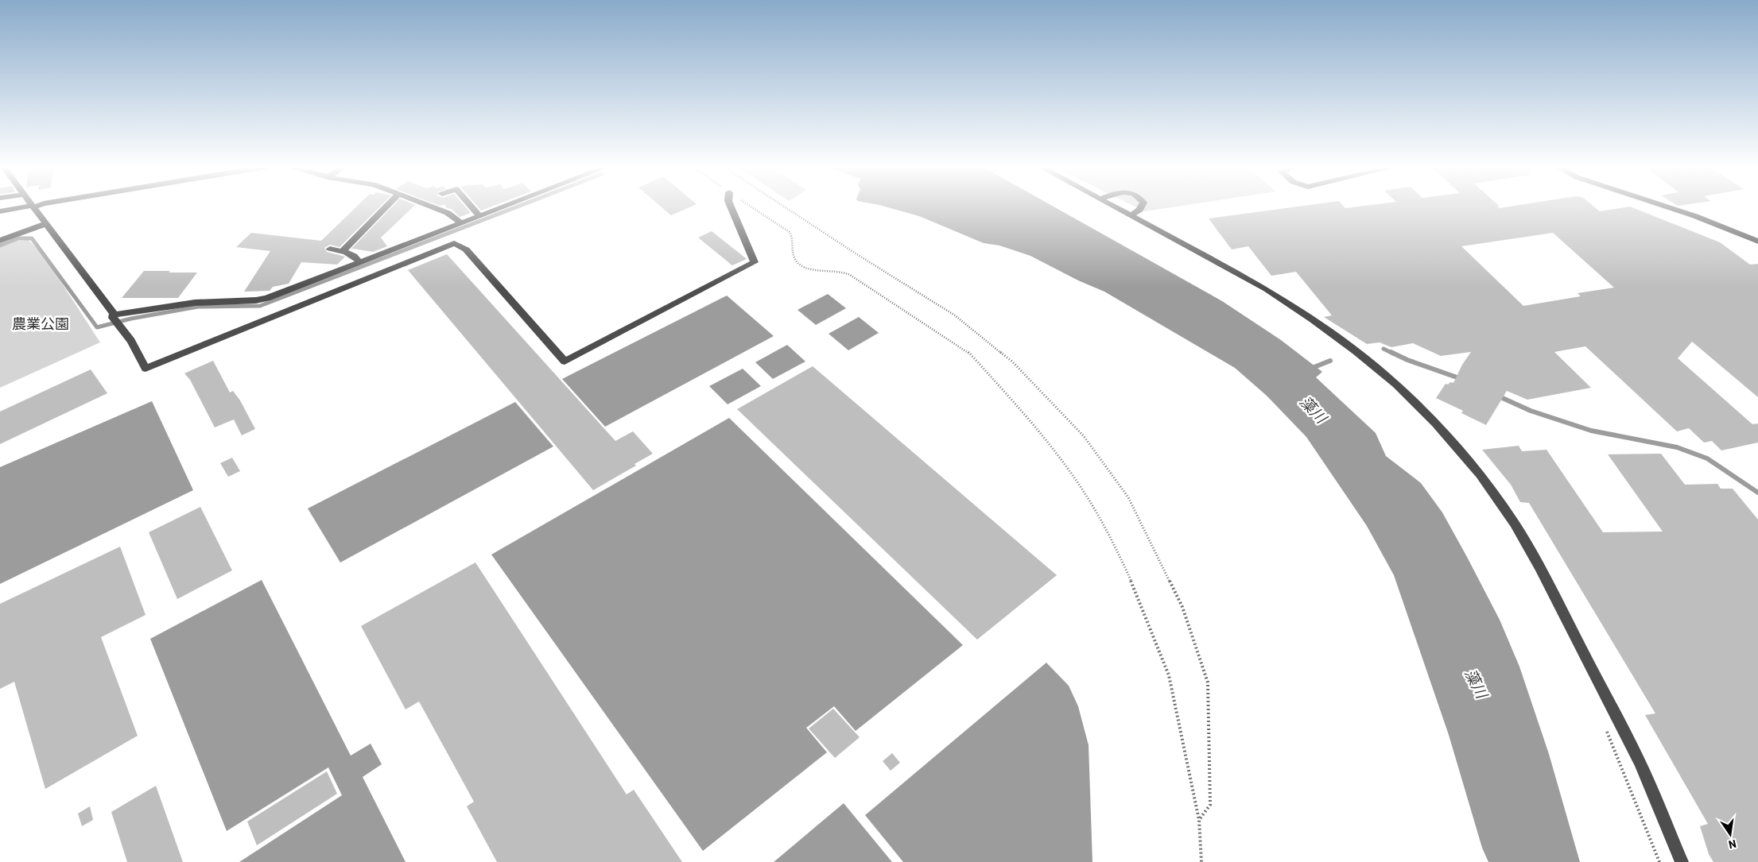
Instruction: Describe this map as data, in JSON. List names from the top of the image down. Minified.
{"water":["藻川"],"parks":["農業公園"],"north":"bottom"}
